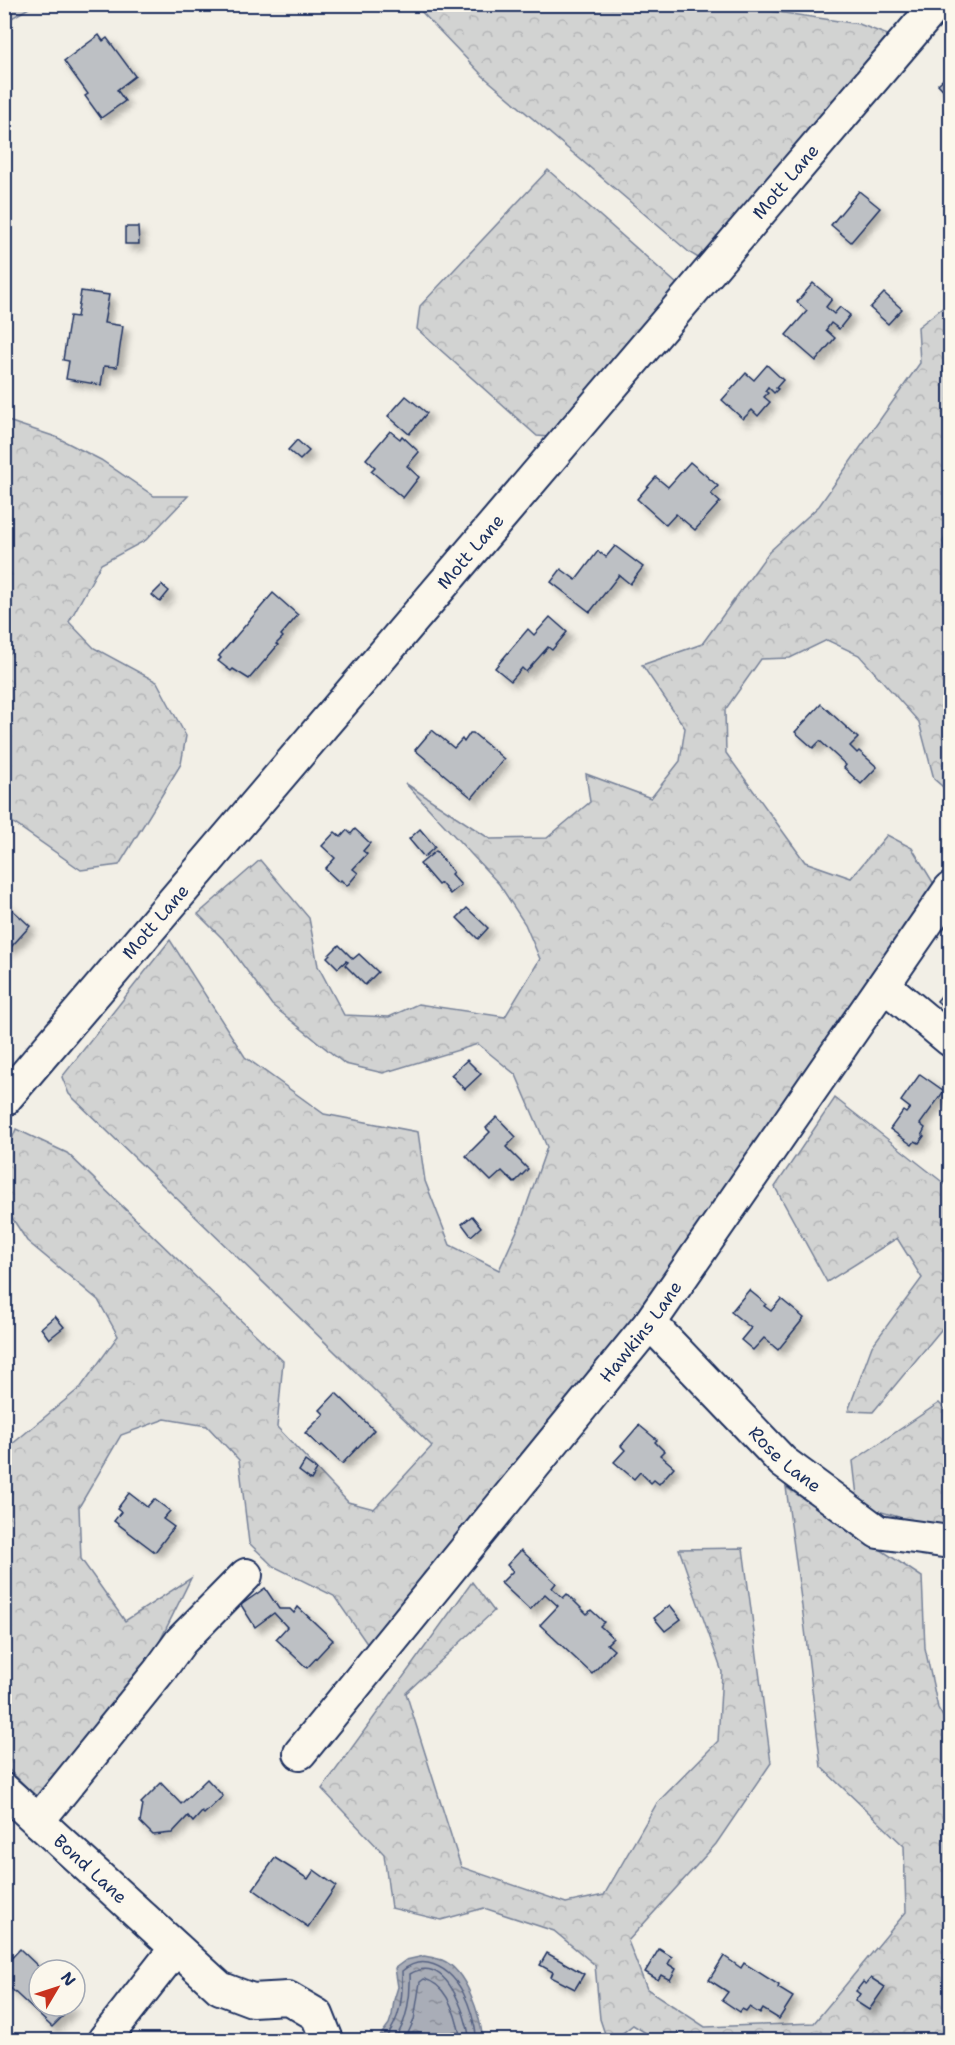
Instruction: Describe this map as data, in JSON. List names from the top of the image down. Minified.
{"streets":{"street":["Mott Lane","Hawkins Lane","Rose Lane","Bond Lane"]},"crossings":[["Hawkins Lane","Rose Lane"]],"north":"top right"}
